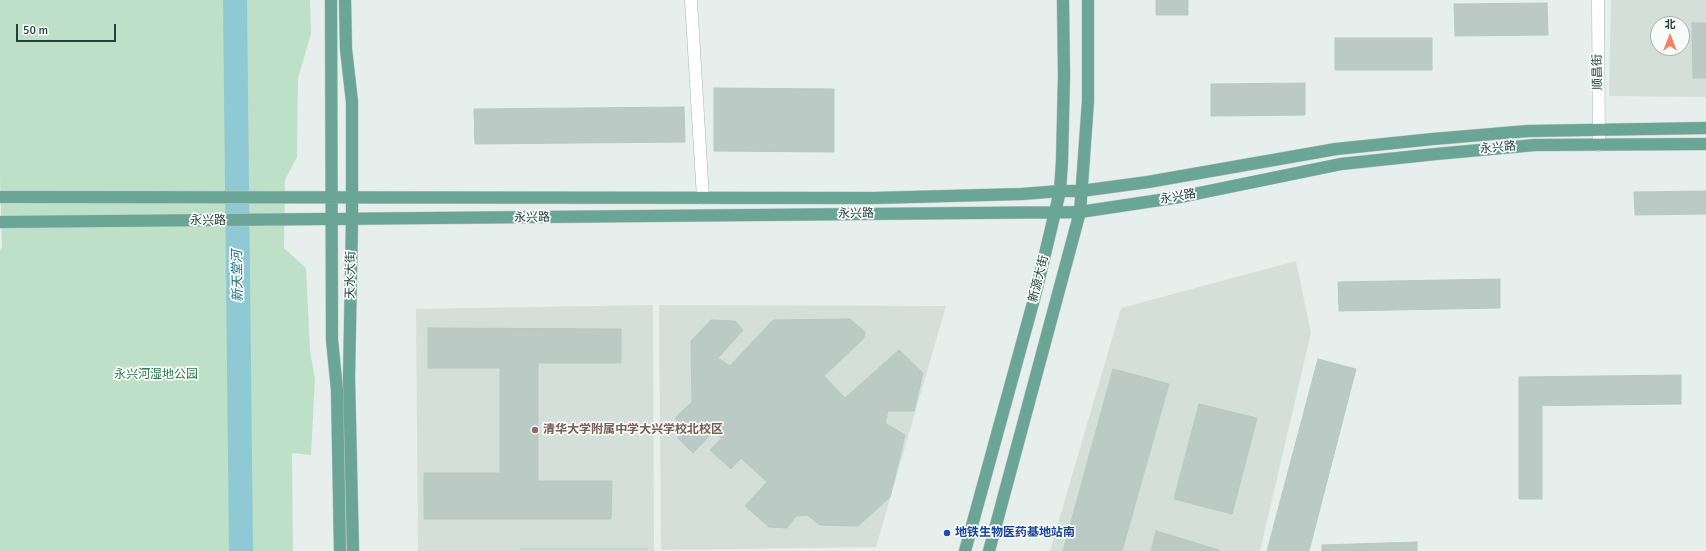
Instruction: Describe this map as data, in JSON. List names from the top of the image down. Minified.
{"streets":{"main road":["永兴路","天水大街","新源大街"],"street":["顺昌街"]},"crossings":[["顺昌街","永兴路"],["永兴路","天水大街"],["永兴路","新源大街"]],"water":["新天堂河"],"parks":["永兴河湿地公园"],"places":["清华大学附属中学大兴学校北校区","地铁生物医药基地站南"],"scale_bar":"50 m","north":"top"}
